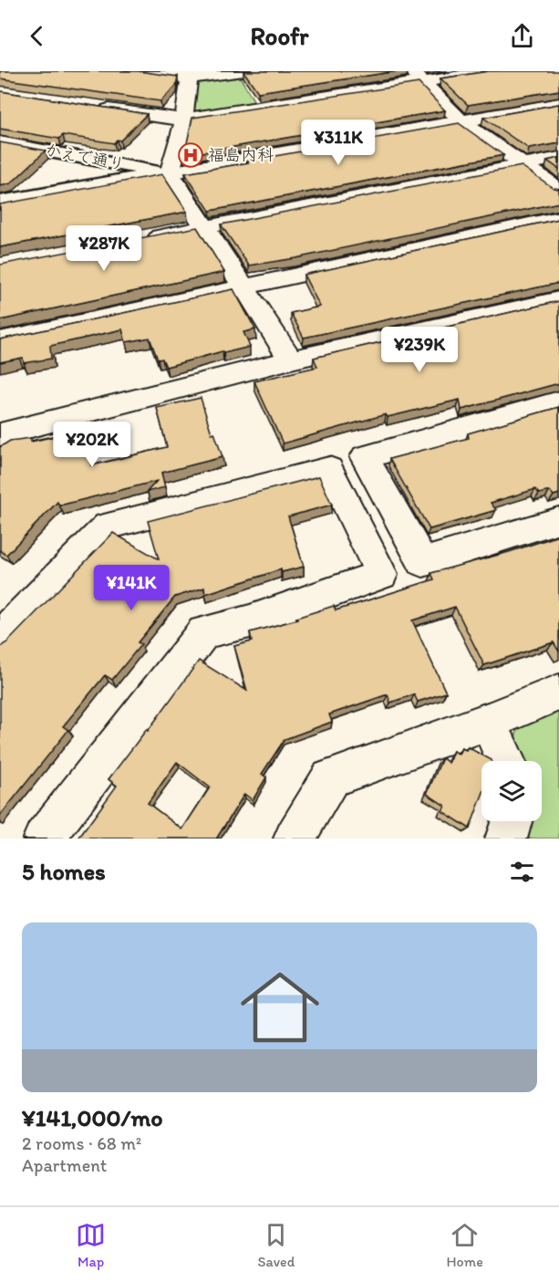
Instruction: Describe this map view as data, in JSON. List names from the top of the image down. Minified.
{"streets":{"street":["かえで通り"]},"places":{"hospital":["福島内科"]},"page":{"header":"Roofr","price":["¥311K","¥287K","¥239K","¥202K","¥141K"],"heading":"5 homes","list":[{"name":"¥141,000/mo","note":"2 rooms · 68 m² · Apartment"}],"tabs":["Map","Saved","Home"]}}
